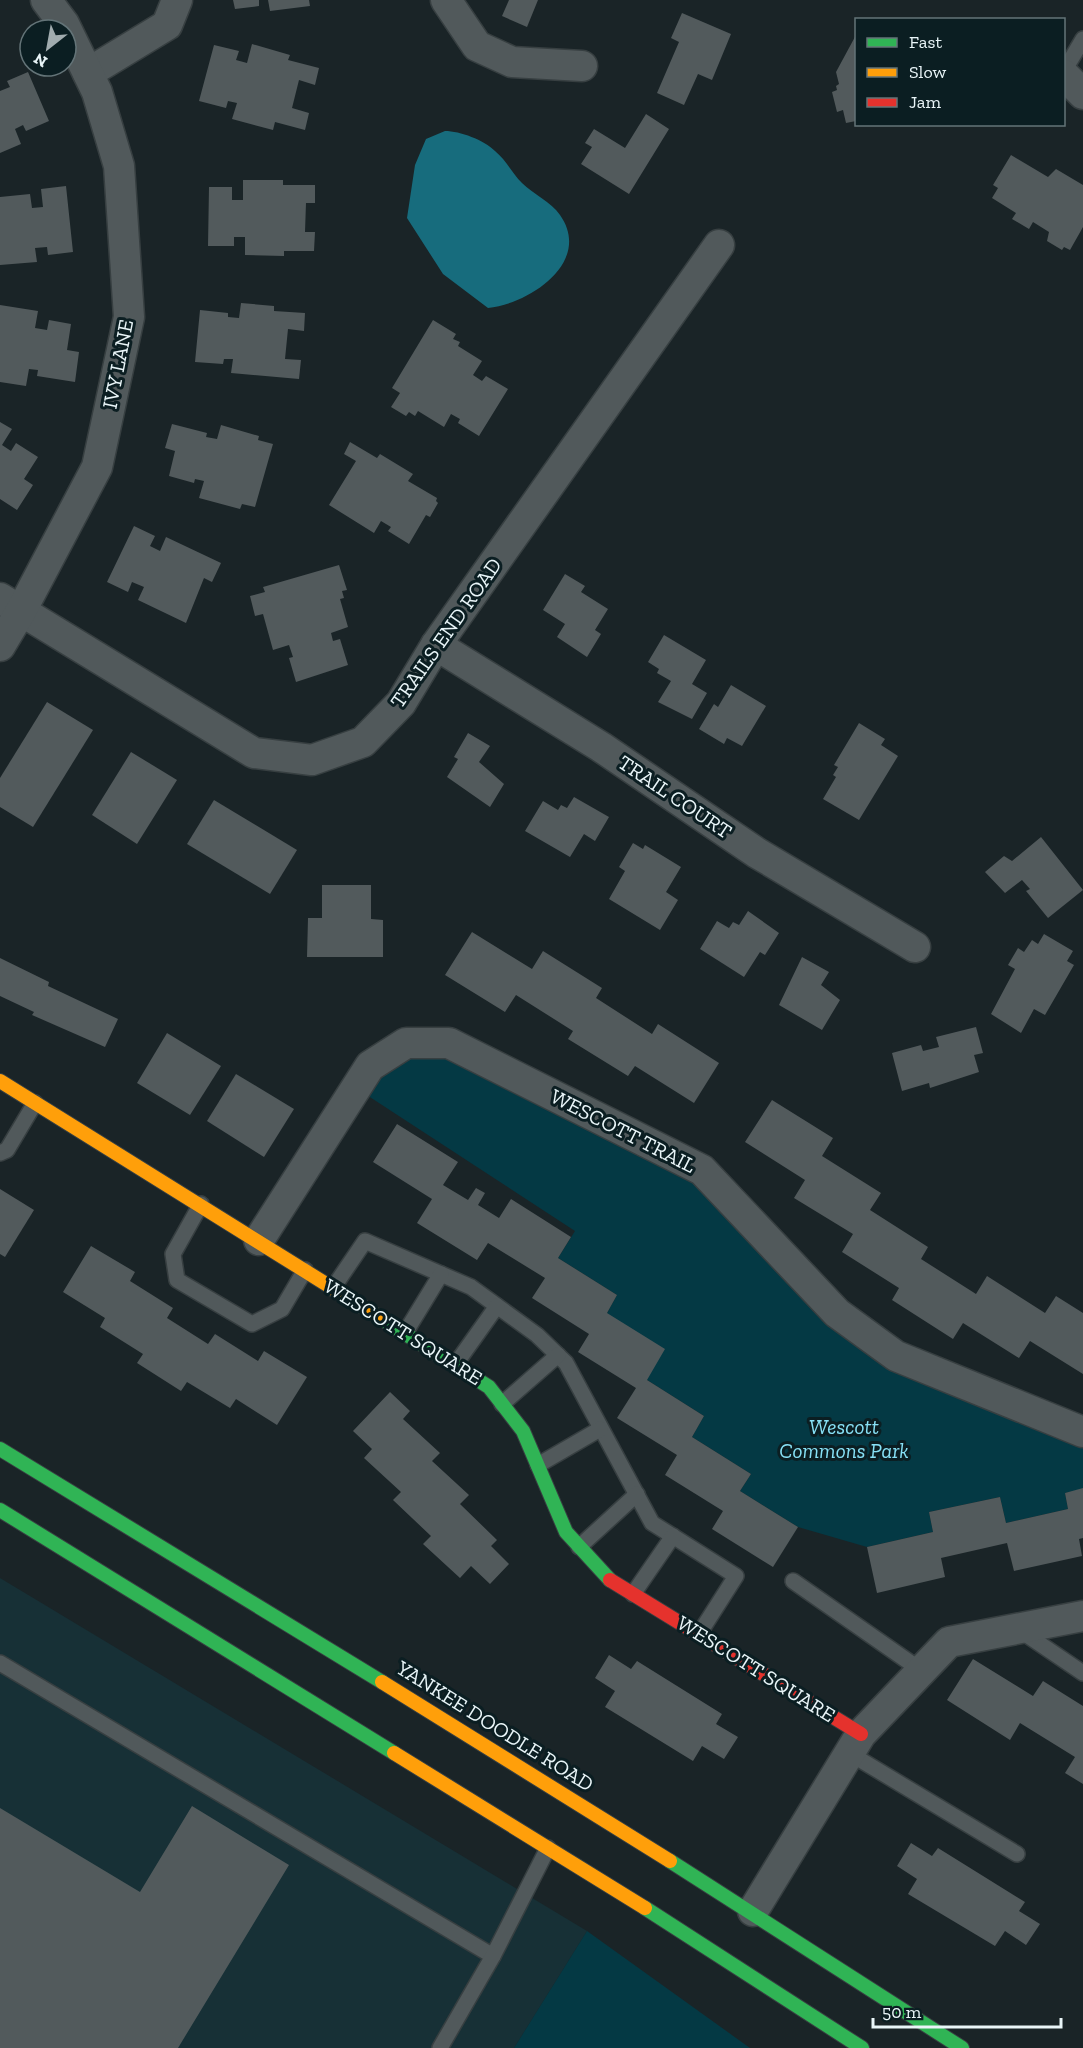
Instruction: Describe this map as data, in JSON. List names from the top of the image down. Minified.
{"streets":{"main road":["WESCOTT SQUARE","YANKEE DOODLE ROAD"],"street":["IVY LANE","TRAILS END ROAD","TRAIL COURT","WESCOTT TRAIL"]},"crossings":[["IVY LANE","TRAILS END ROAD"],["TRAILS END ROAD","TRAIL COURT"],["WESCOTT TRAIL","WESCOTT SQUARE"]],"parks":["Wescott Commons Park"],"legend":["Fast","Slow","Jam"],"scale_bar":"50 m","north":"bottom left"}
